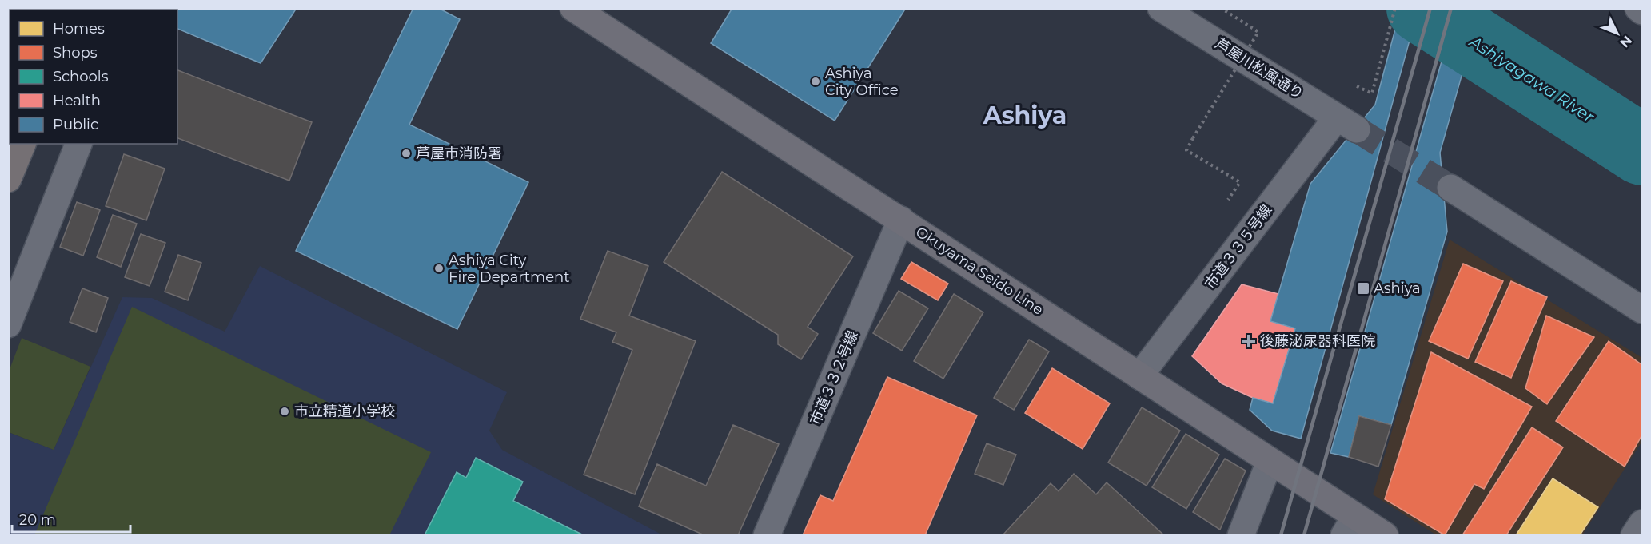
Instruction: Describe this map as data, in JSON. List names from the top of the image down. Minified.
{"streets":{"main road":["Okuyama Seido Line"],"street":["芦屋川松風通り","市道３３５号線","市道３３２号線"]},"crossings":[["芦屋川松風通り","市道３３５号線"],["市道３３５号線","Okuyama Seido Line"],["Okuyama Seido Line","市道３３２号線"]],"districts":["Ashiya"],"water":["Ashiyagawa River"],"places":{"other":["Ashiya City Office","芦屋市消防署","Ashiya City Fire Department","市立精道小学校"],"transit":["Ashiya"],"health":["後藤泌尿器科医院"]},"legend":["Homes","Shops","Schools","Health","Public"],"scale_bar":"20 m","north":"bottom right"}
